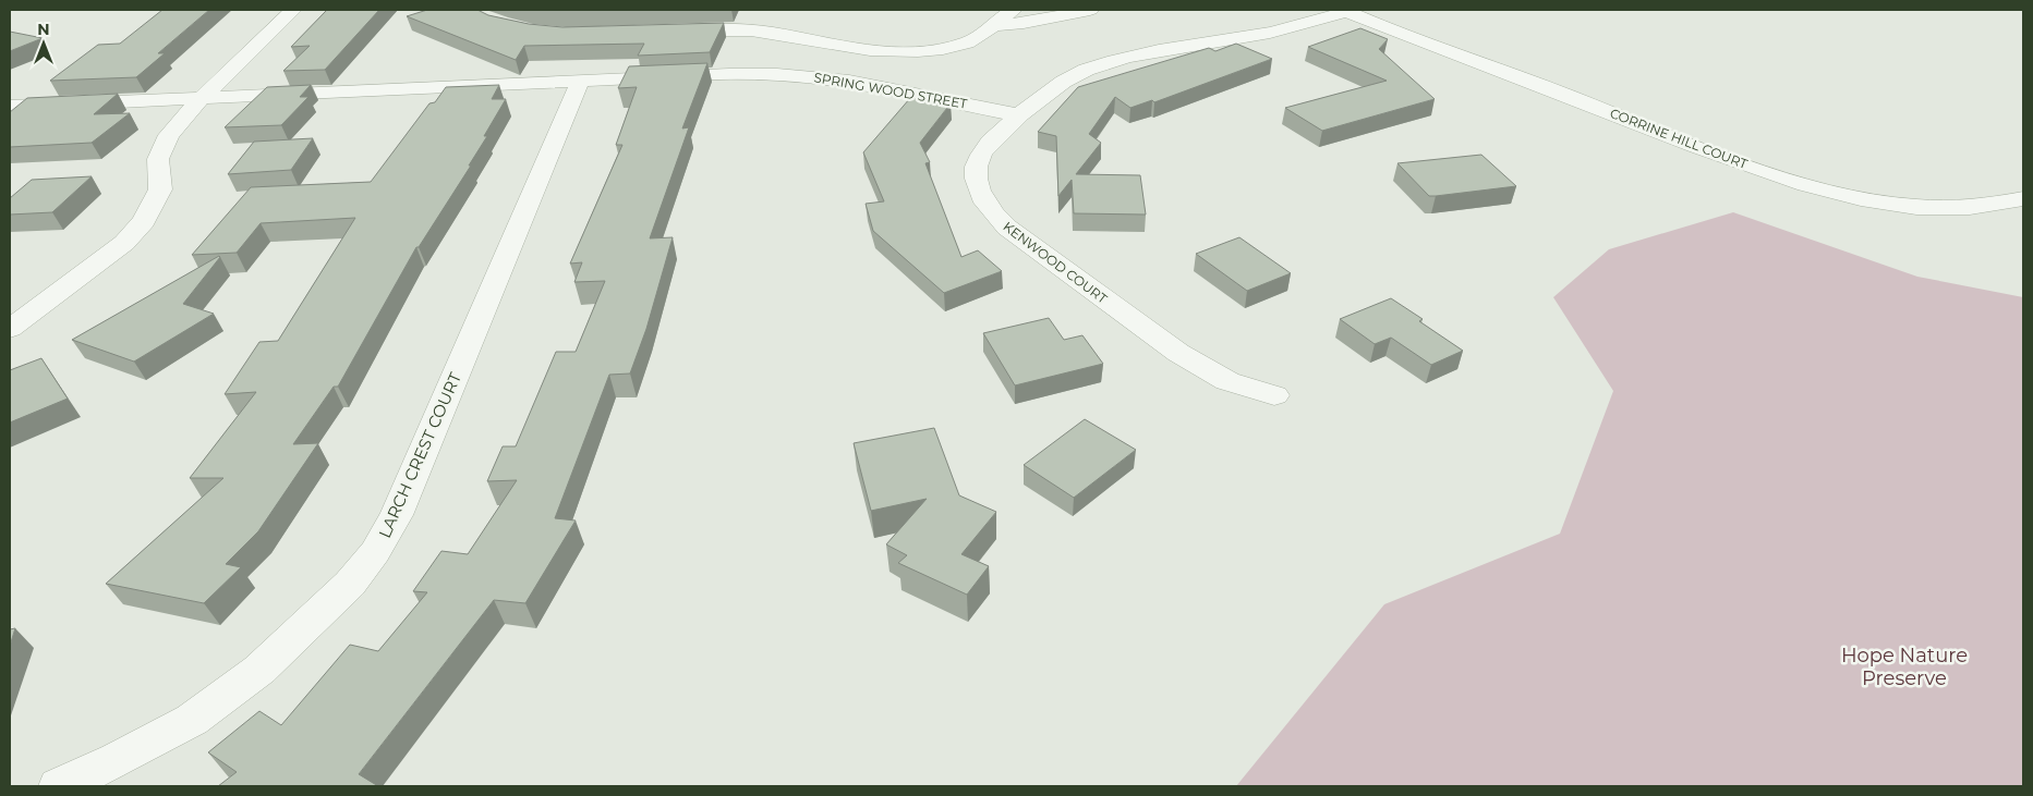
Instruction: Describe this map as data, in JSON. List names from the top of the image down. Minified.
{"streets":{"street":["SPRING WOOD STREET","CORRINE HILL COURT","KENWOOD COURT","LARCH CREST COURT"]},"crossings":[["SPRING WOOD STREET","KENWOOD COURT"],["SPRING WOOD STREET","LARCH CREST COURT"],["CORRINE HILL COURT","KENWOOD COURT"]],"parks":["Hope Nature Preserve"],"north":"top"}
